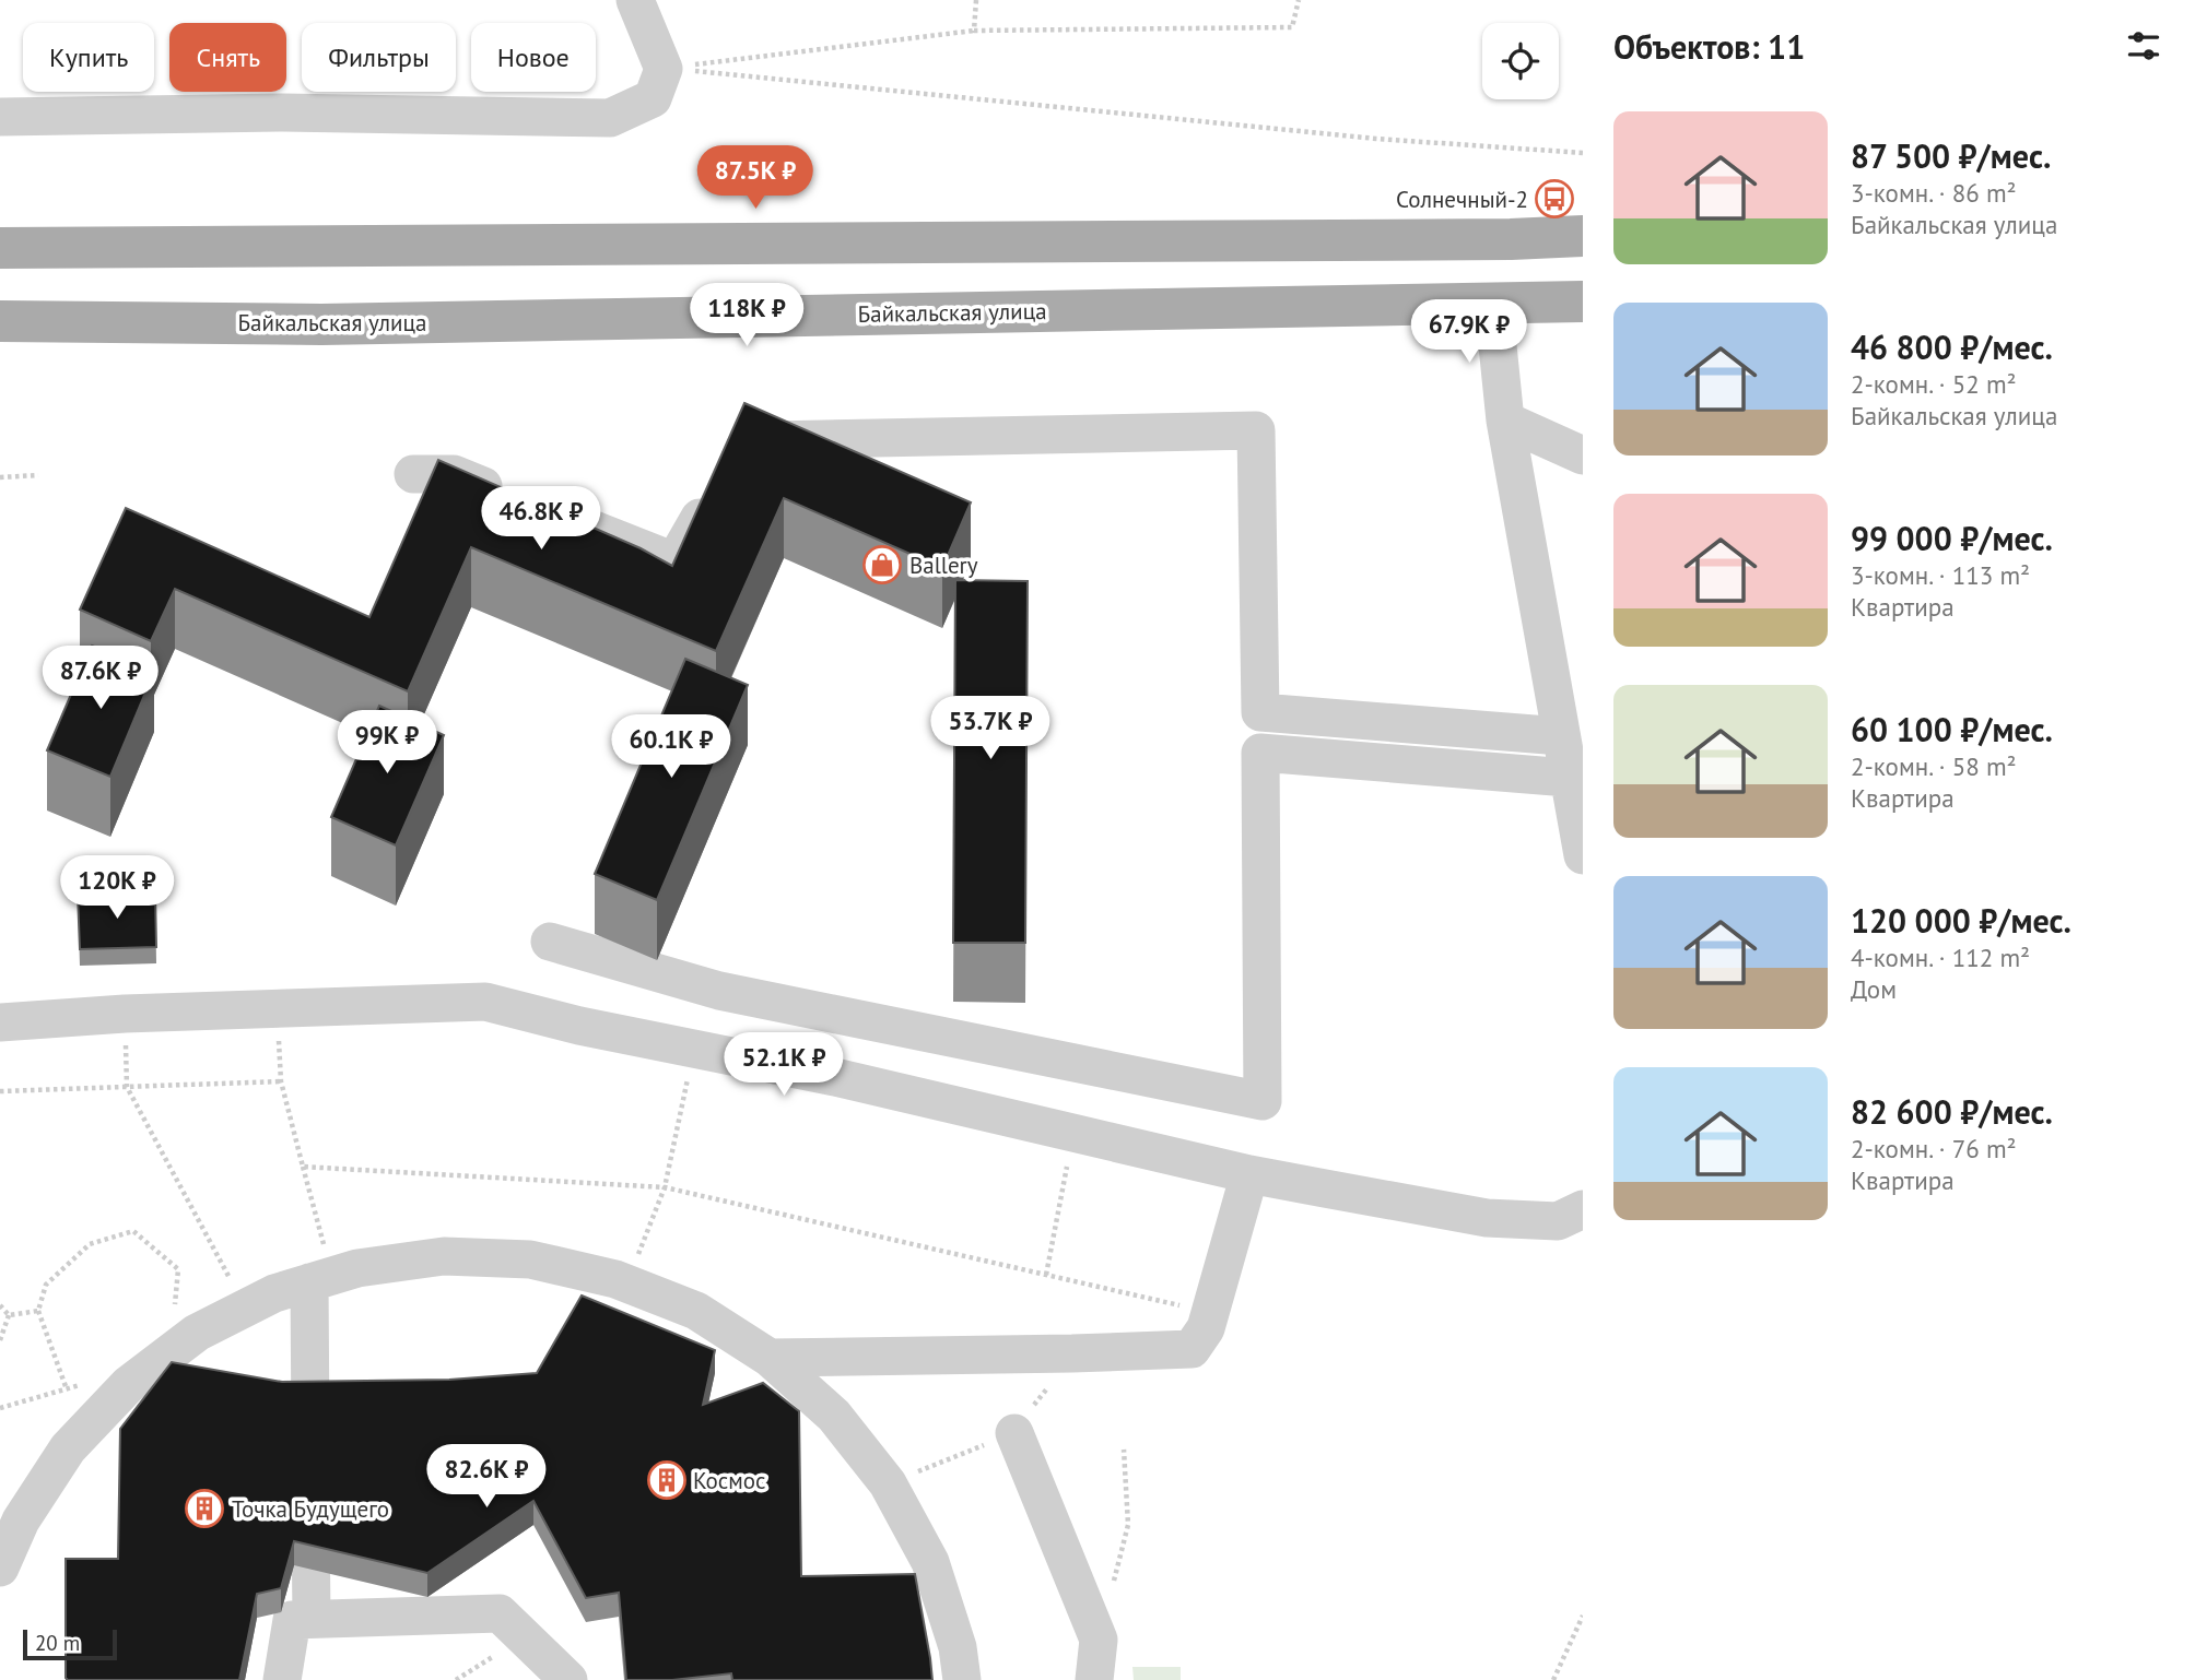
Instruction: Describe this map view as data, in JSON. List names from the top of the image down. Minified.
{"streets":{"main road":["Байкальская улица"]},"places":{"bus stop":["Солнечный-2"],"shop":["Ballery"],"building":["Космос","Точка Будущего"]},"scale_bar":"20 m","page":{"heading":"Объектов: 11","chip":["Купить","Снять","Фильтры","Новое"],"list":[{"name":"87 500 ₽/мес.","note":"3-комн. · 86 m² · Байкальская улица"},{"name":"46 800 ₽/мес.","note":"2-комн. · 52 m² · Байкальская улица"},{"name":"99 000 ₽/мес.","note":"3-комн. · 113 m² · Квартира"},{"name":"60 100 ₽/мес.","note":"2-комн. · 58 m² · Квартира"},{"name":"120 000 ₽/мес.","note":"4-комн. · 112 m² · Дом"},{"name":"82 600 ₽/мес.","note":"2-комн. · 76 m² · Квартира"}],"price":["87.5K ₽","118K ₽","67.9K ₽","46.8K ₽","87.6K ₽","53.7K ₽","99K ₽","60.1K ₽","120K ₽","52.1K ₽","82.6K ₽"],"scale":"20 m"}}
